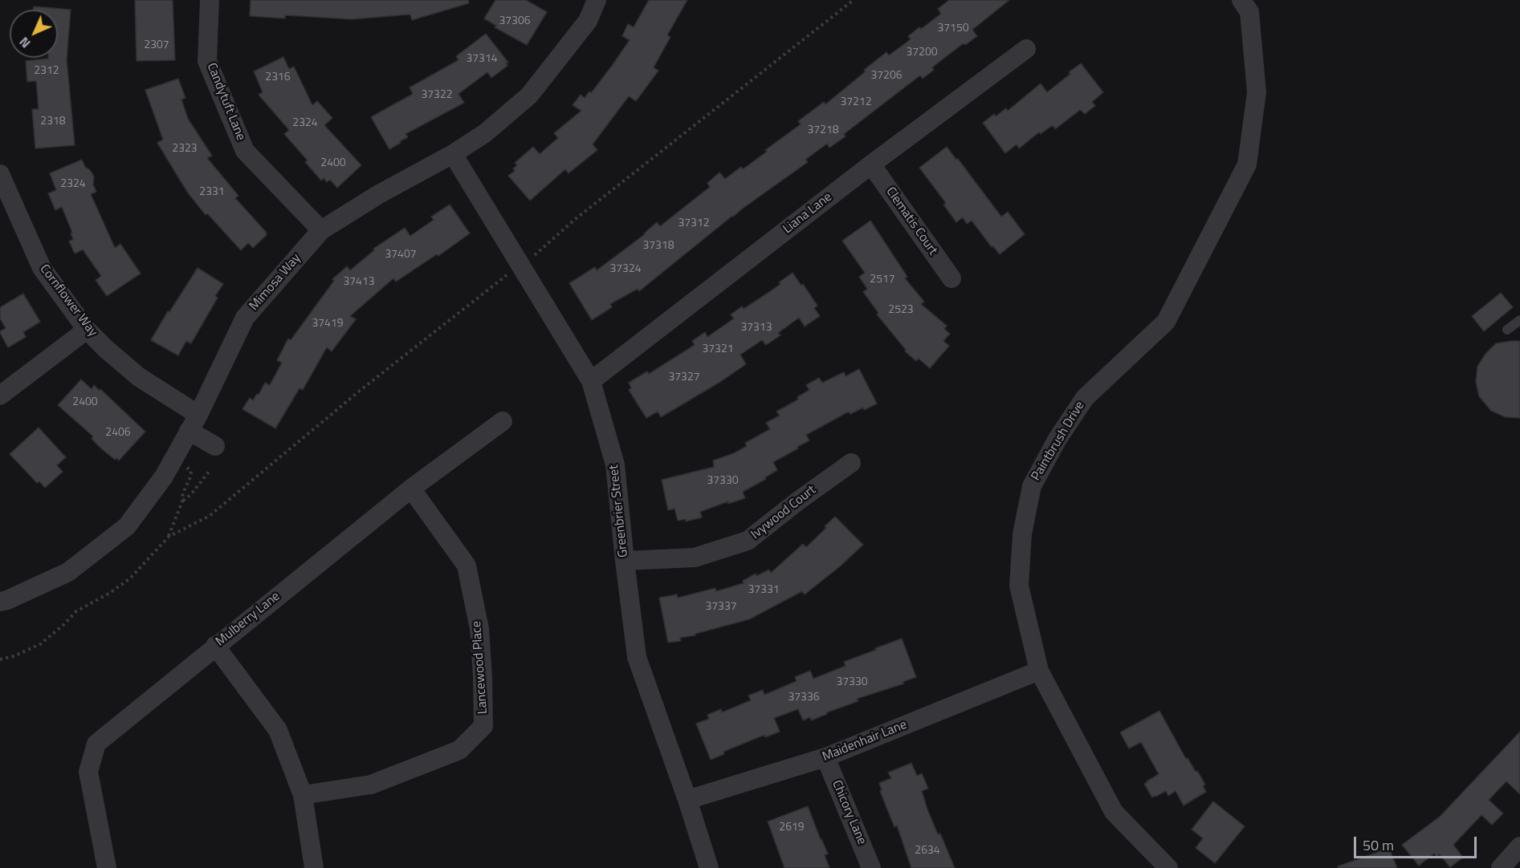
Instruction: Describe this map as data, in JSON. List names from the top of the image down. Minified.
{"streets":{"street":["Candytuft Lane","Liana Lane","Clematis Court","Mimosa Way","Cornflower Way","Paintbrush Drive","Greenbrier Street","Ivywood Court","Mulberry Lane","Lancewood Place","Maidenhair Lane","Chicory Lane"]},"crossings":[["Candytuft Lane","Mimosa Way"],["Liana Lane","Clematis Court"],["Liana Lane","Greenbrier Street"],["Mimosa Way","Cornflower Way"],["Mimosa Way","Greenbrier Street"],["Paintbrush Drive","Maidenhair Lane"],["Greenbrier Street","Ivywood Court"],["Greenbrier Street","Maidenhair Lane"],["Mulberry Lane","Lancewood Place"],["Maidenhair Lane","Chicory Lane"]],"house_numbers":["37306","37150","2307","37200","37314","2312","37206","2316","37322","37212","2318","2324","37218","2323","2400","2324","2331","37312","37318","37407","37324","2517","37413","2523","37419","37313","37321","37327","2400","2406","37330","37331","37337","37330","37336","2619","2634"],"scale_bar":"50 m","north":"bottom left"}
